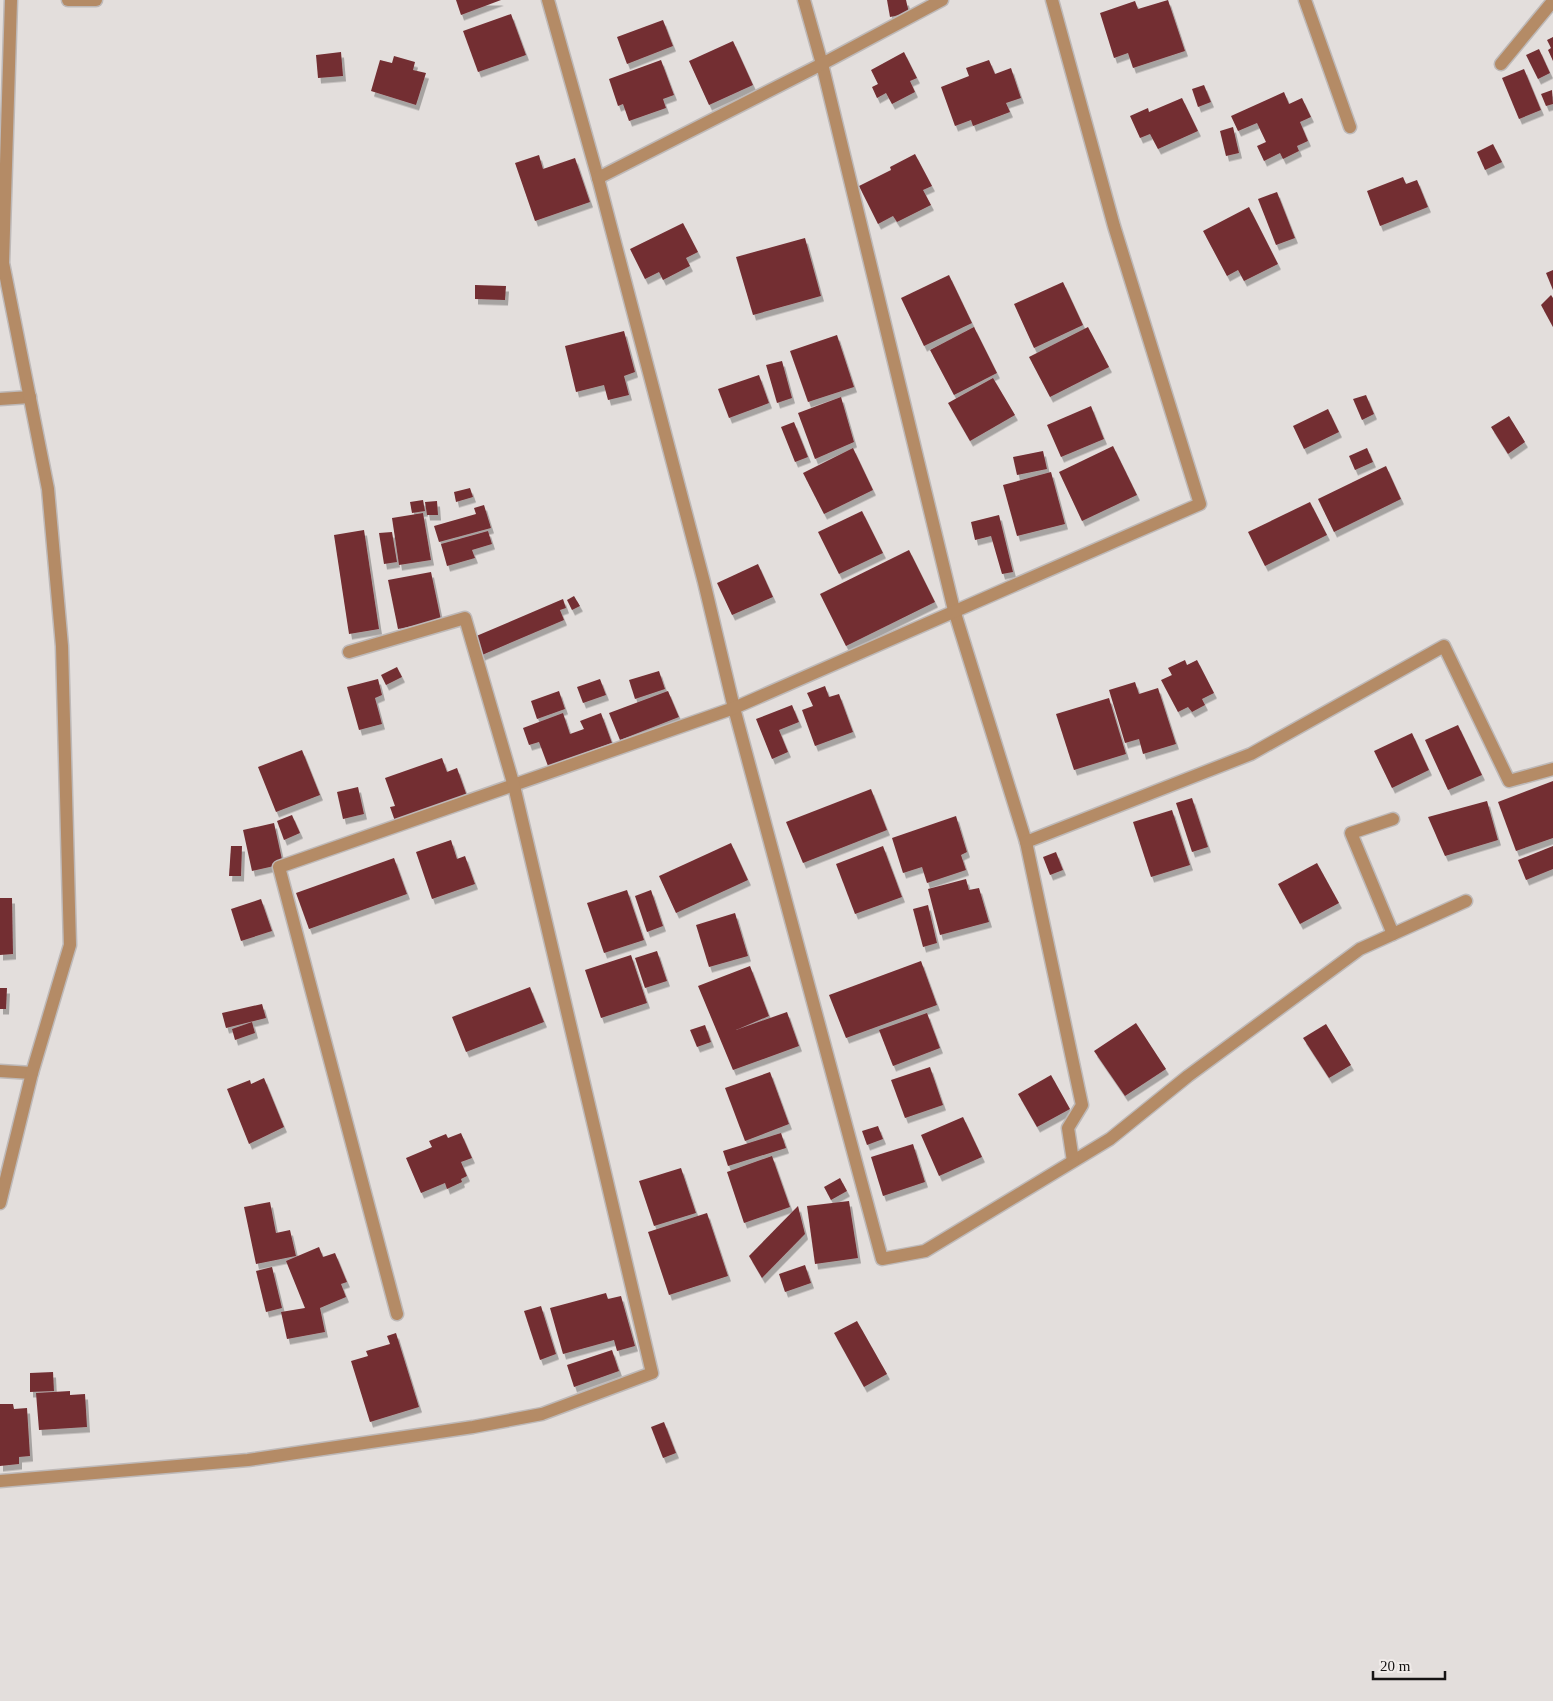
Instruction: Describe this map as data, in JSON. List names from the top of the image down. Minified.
{"scale_bar":"20 m"}
